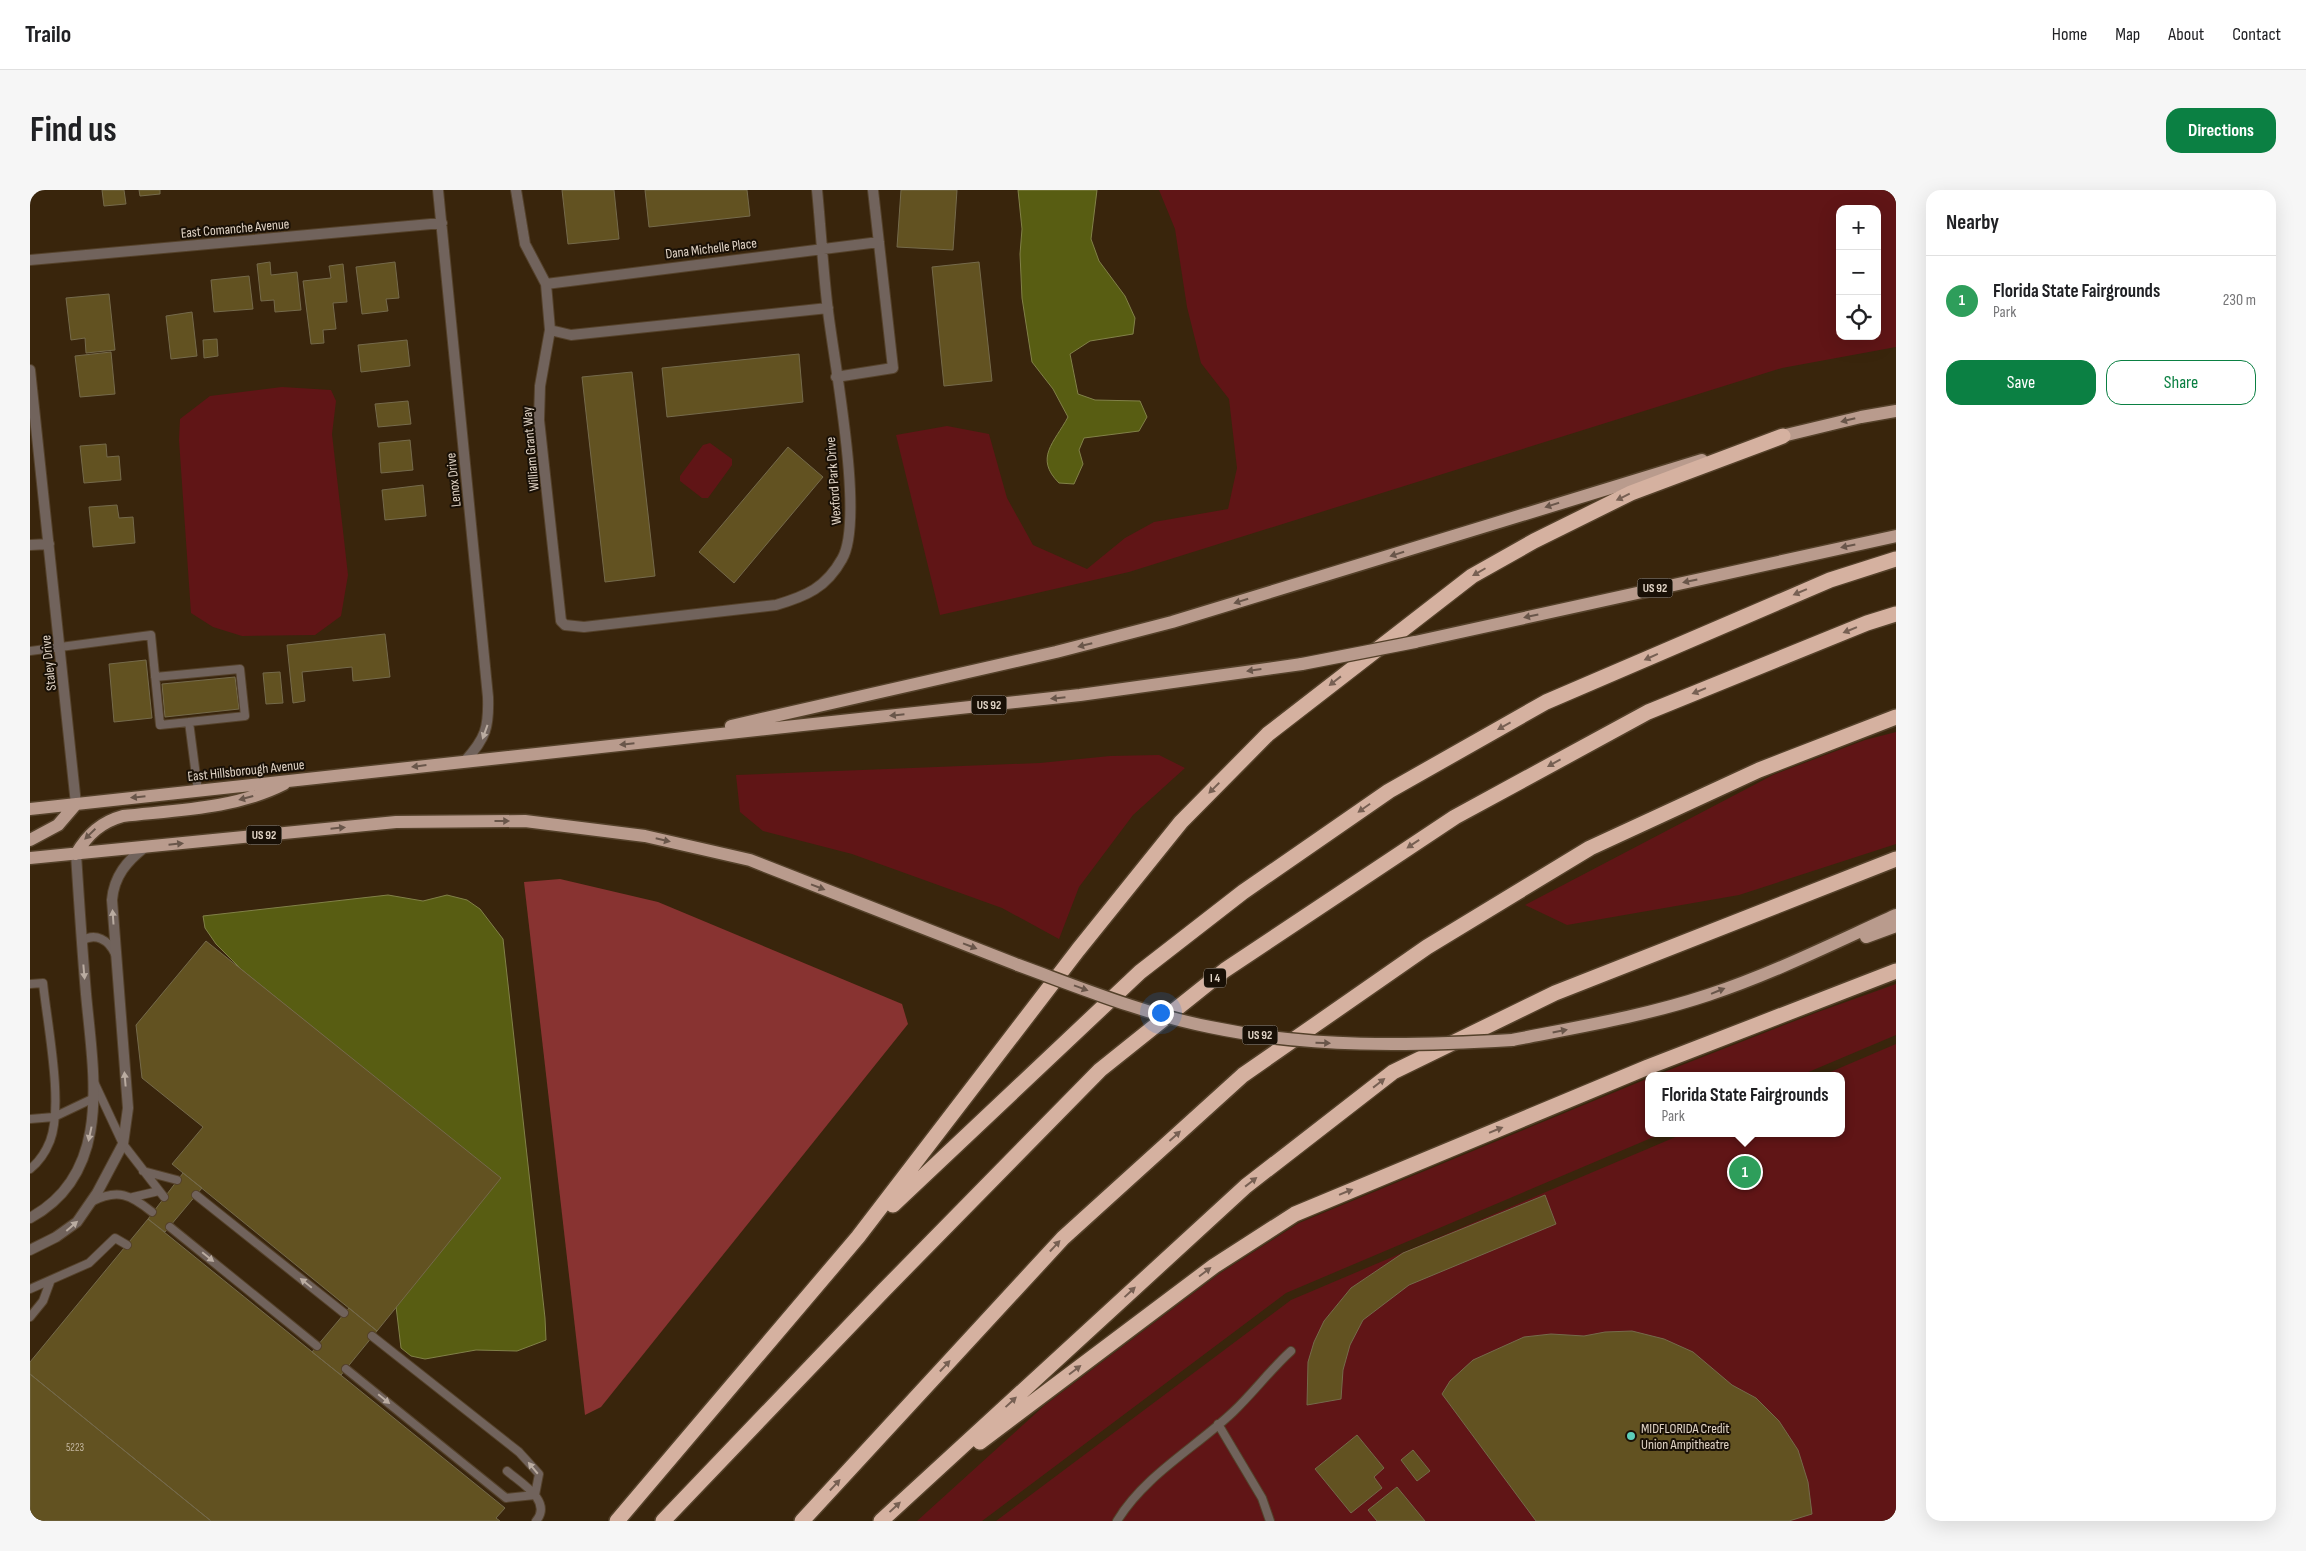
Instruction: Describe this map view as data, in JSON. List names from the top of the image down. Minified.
{"streets":{"highway":["I 4"],"main road":["US 92","East Hillsborough Avenue"],"street":["East Comanche Avenue","Dana Michelle Place","William Grant Way","Lenox Drive","Wexford Park Drive","Staley Drive"]},"crossings":[["East Comanche Avenue","Lenox Drive"],["Dana Michelle Place","William Grant Way"],["Dana Michelle Place","Wexford Park Drive"],["William Grant Way","Wexford Park Drive"],["Lenox Drive","US 92"],["Lenox Drive","East Hillsborough Avenue"],["US 92","East Hillsborough Avenue"],["Staley Drive","East Hillsborough Avenue"]],"one_way":["Lenox Drive"],"places":["MIDFLORIDA Credit Union Ampitheatre"],"house_numbers":["5223"],"page":{"header":"Trailo","nav":["Home","Map","About","Contact"],"buttons":["Directions",["Save","Share"]],"title":"Find us","heading":"Nearby","map_buttons":["+","−"],"list":[{"mark":"1","name":"Florida State Fairgrounds","note":"Park","value":"230 m"}],"popup":["Florida State Fairgrounds","Park"],"pins":"1"}}
